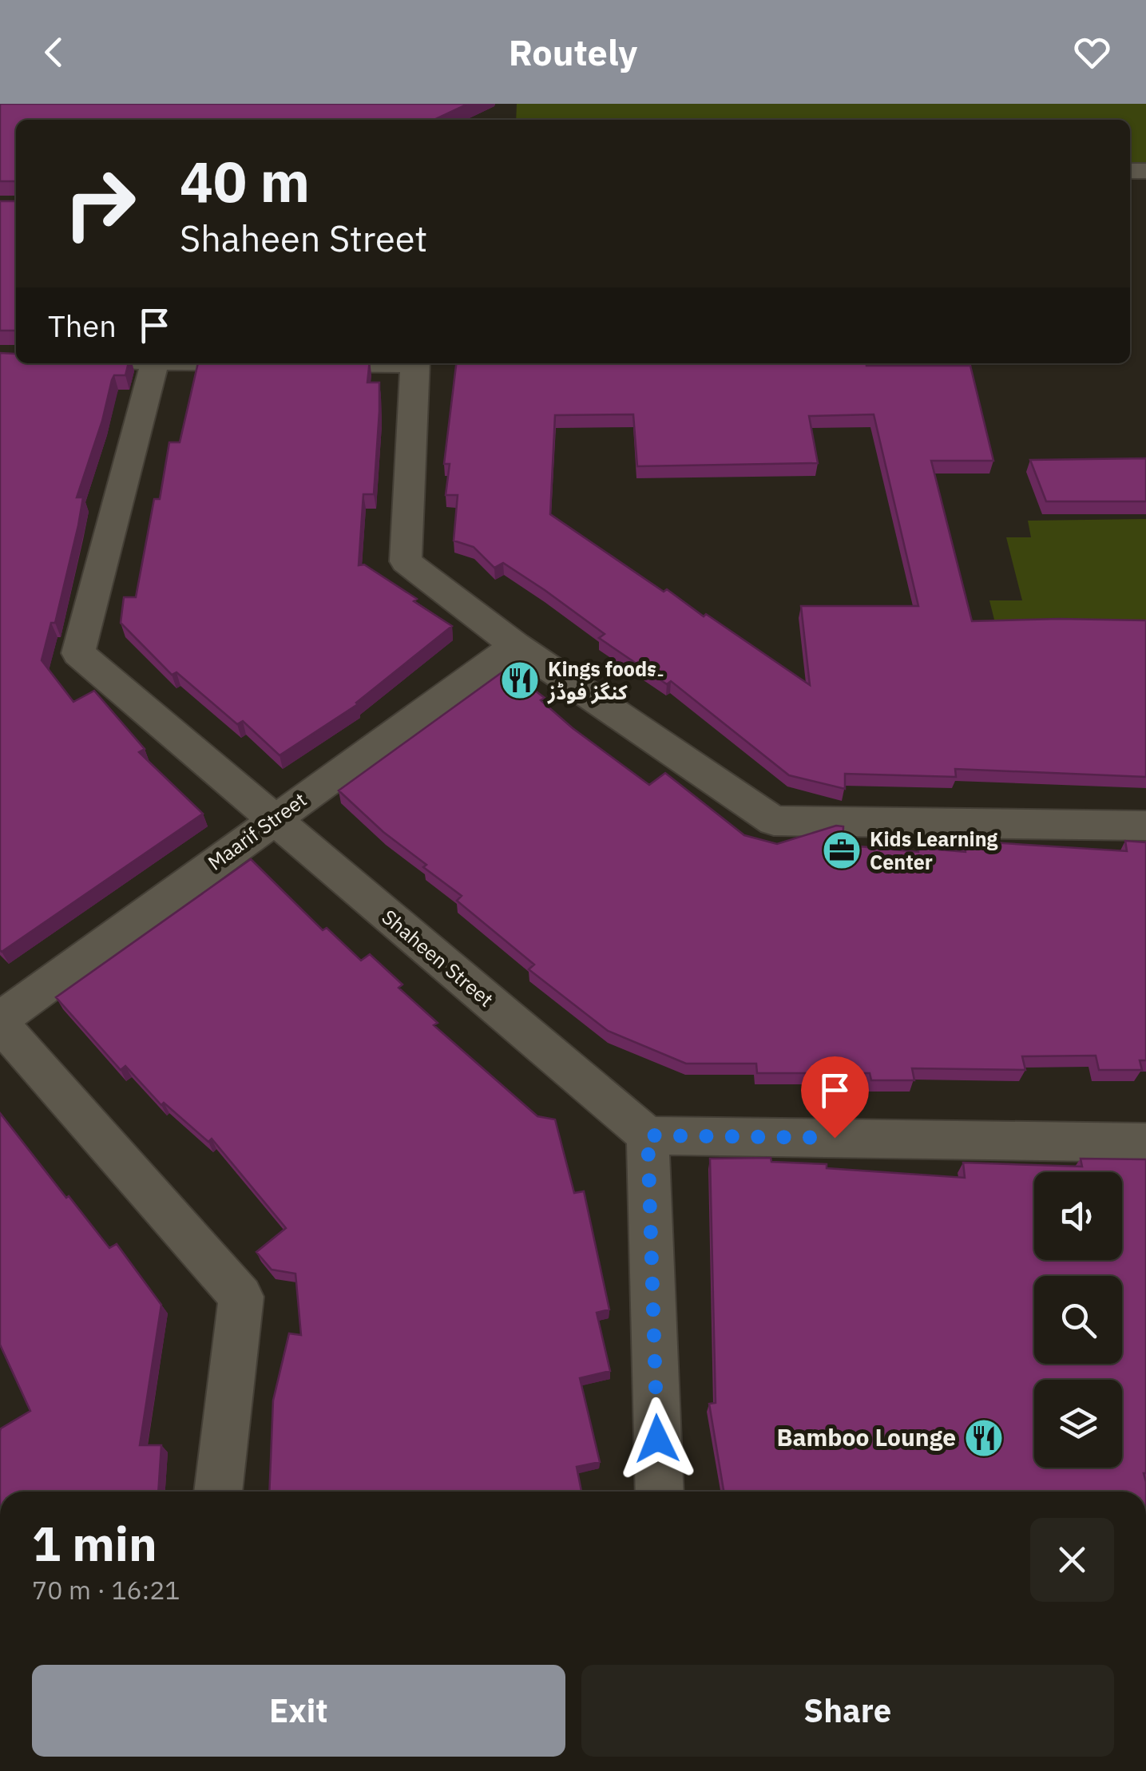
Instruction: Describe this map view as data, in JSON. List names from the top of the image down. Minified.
{"streets":{"street":["Maarif Street","Shaheen Street"]},"crossings":[["Maarif Street","Shaheen Street"]],"places":{"restaurant":["Kings foods۔ کنگز فوڈز","Bamboo Lounge"],"office":["Kids Learning Center"]},"page":{"header":"Routely","turn":["40 m","Shaheen Street"],"then":"Then","heading":["1 min","70 m · 16:21"],"buttons":["Exit","Share"]}}
